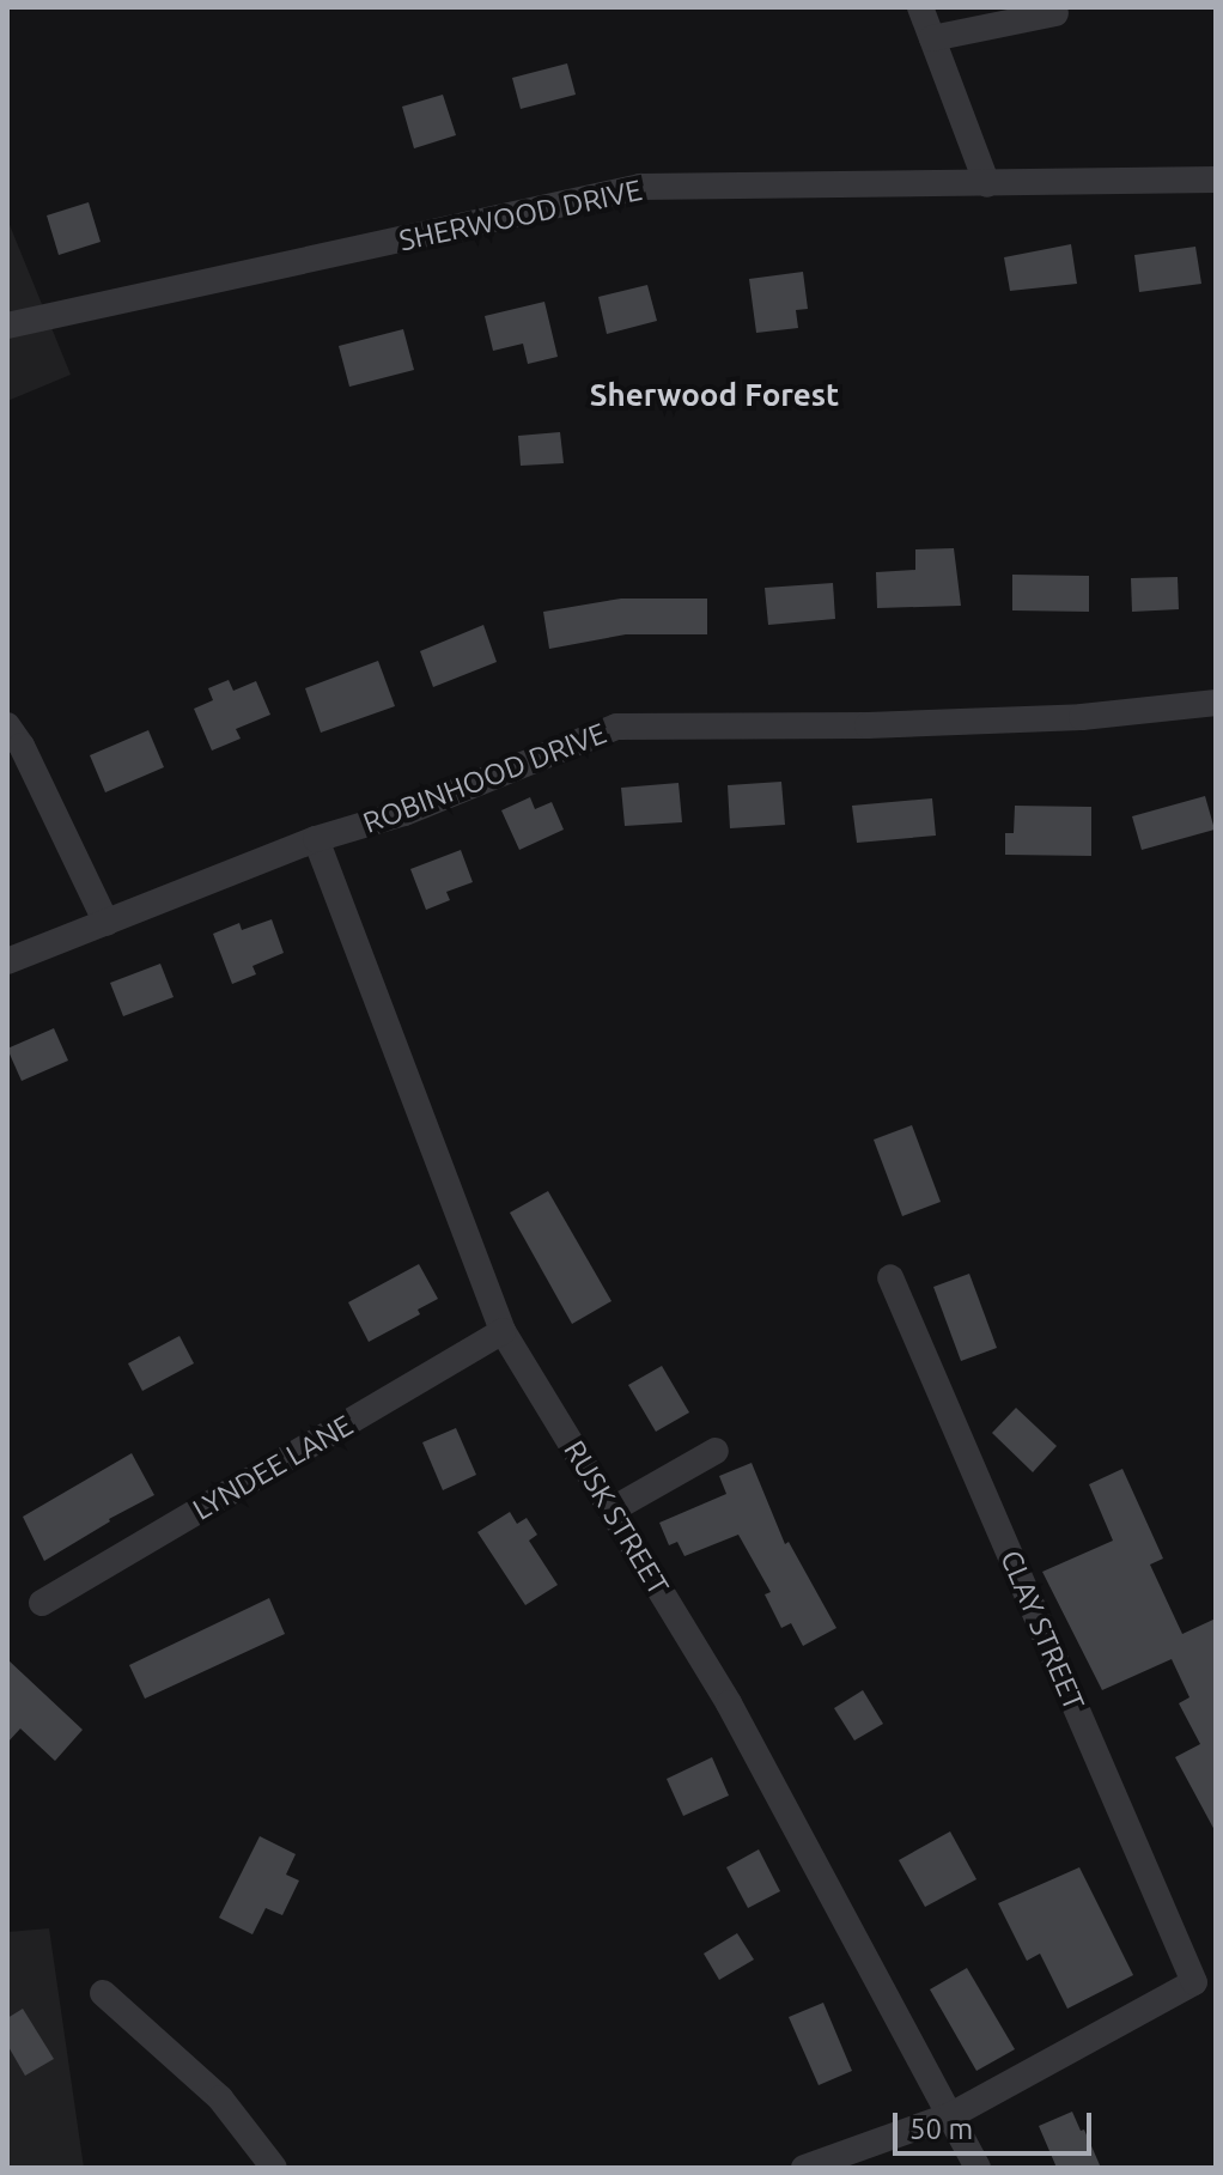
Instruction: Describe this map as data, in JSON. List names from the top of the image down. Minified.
{"streets":{"street":["SHERWOOD DRIVE","ROBINHOOD DRIVE","LYNDEE LANE","RUSK STREET","CLAY STREET"]},"crossings":[["ROBINHOOD DRIVE","RUSK STREET"],["LYNDEE LANE","RUSK STREET"],["RUSK STREET","CLAY STREET"]],"districts":["Sherwood Forest"],"scale_bar":"50 m"}
